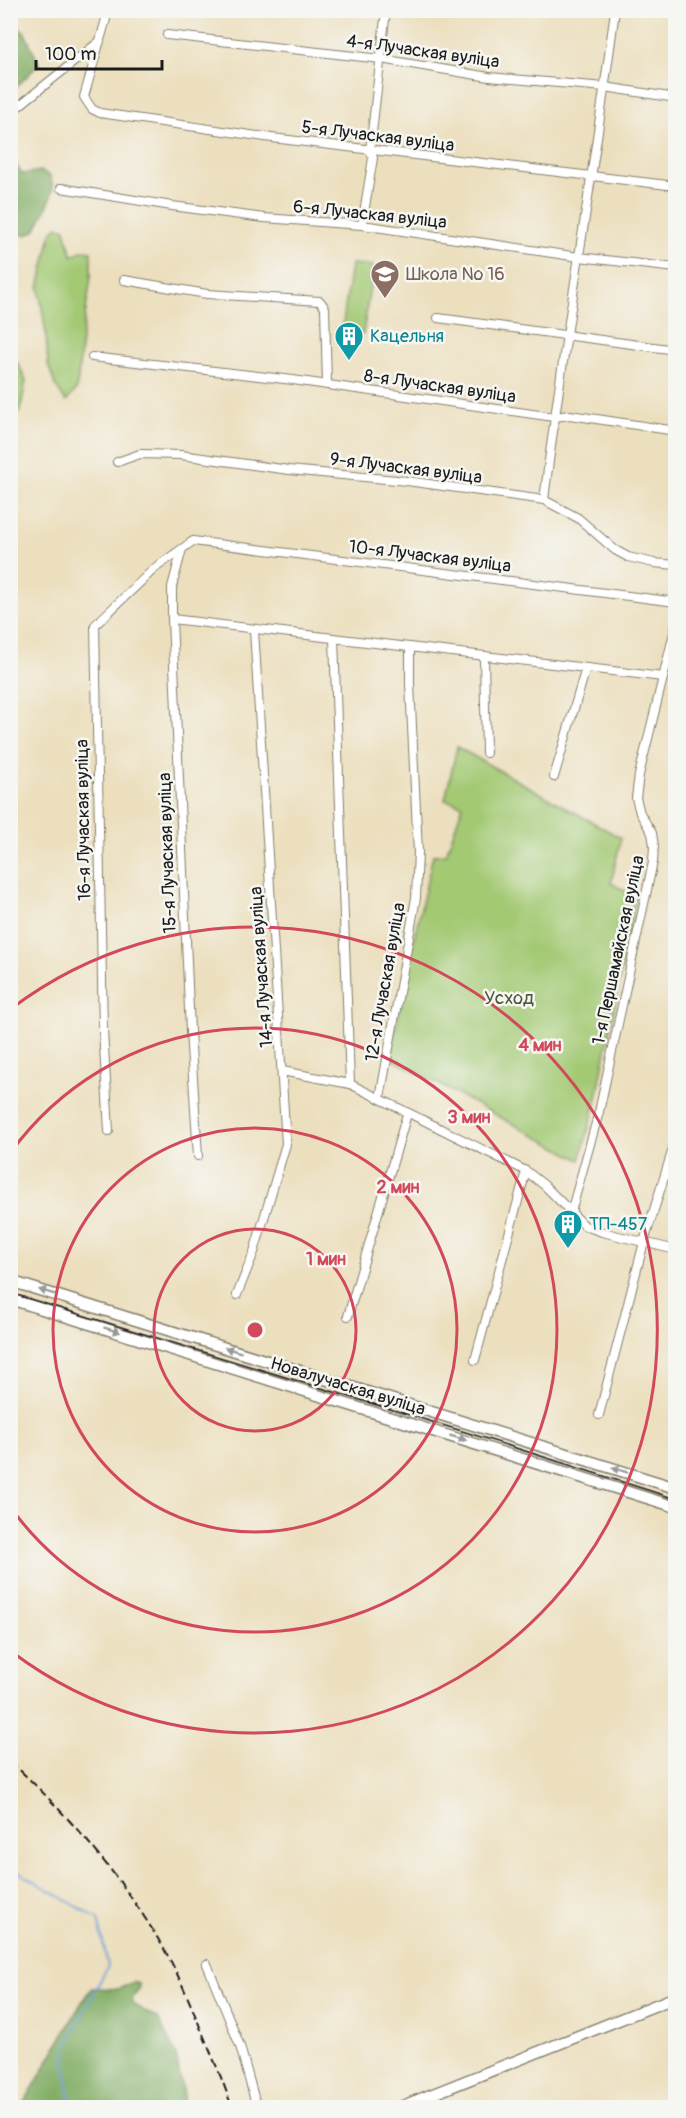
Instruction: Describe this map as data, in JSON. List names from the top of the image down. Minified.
{"streets":{"main road":["Новалучаская вуліца"],"street":["4-я Лучаская вуліца","5-я Лучаская вуліца","6-я Лучаская вуліца","8-я Лучаская вуліца","9-я Лучаская вуліца","10-я Лучаская вуліца","16-я Лучаская вуліца","15-я Лучаская вуліца","1-я Першамайская вуліца","14-я Лучаская вуліца","12-я Лучаская вуліца"]},"crossings":[["10-я Лучаская вуліца","16-я Лучаская вуліца"],["10-я Лучаская вуліца","15-я Лучаская вуліца"],["16-я Лучаская вуліца","15-я Лучаская вуліца"]],"parks":["Усход"],"places":{"school or university":["Школа № 16"],"building":["Кацельня","ТП-457"]},"scale_bar":"100 m","rings":["4 мин","3 мин","2 мин","1 мин"]}
